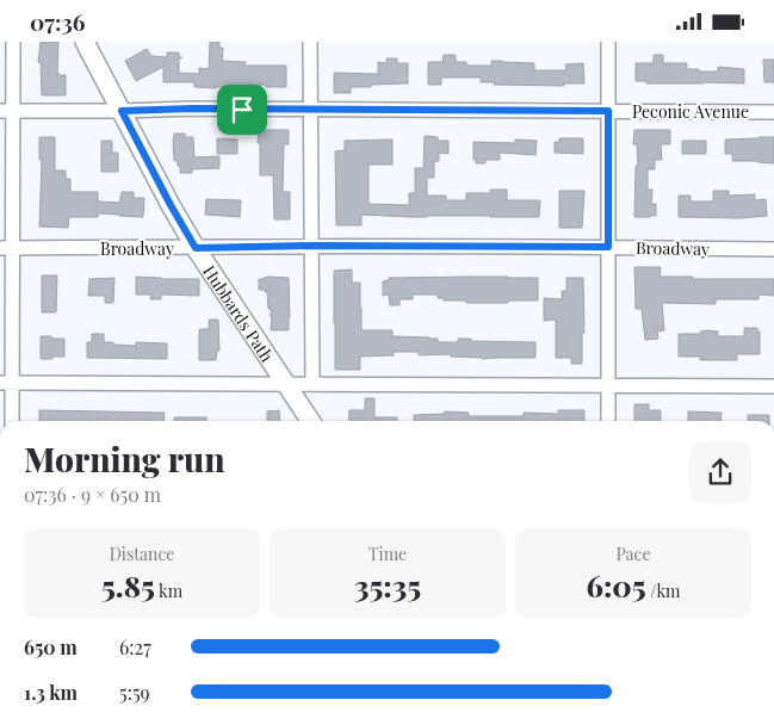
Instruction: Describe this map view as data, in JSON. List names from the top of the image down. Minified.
{"streets":{"street":["Peconic Avenue","Broadway","Hubbards Path"]},"crossings":[["Peconic Avenue","Hubbards Path"],["Broadway","Hubbards Path"]],"page":{"status":"07:36","heading":["Morning run","07:36 · 9 × 650 m"],"stats":[["Distance","5.85 km"],["Time","35:35"],["Pace","6:05 /km"]],"list":[{"name":"650 m","note":"6:27"},{"name":"1.3 km","note":"5:59"}]}}
